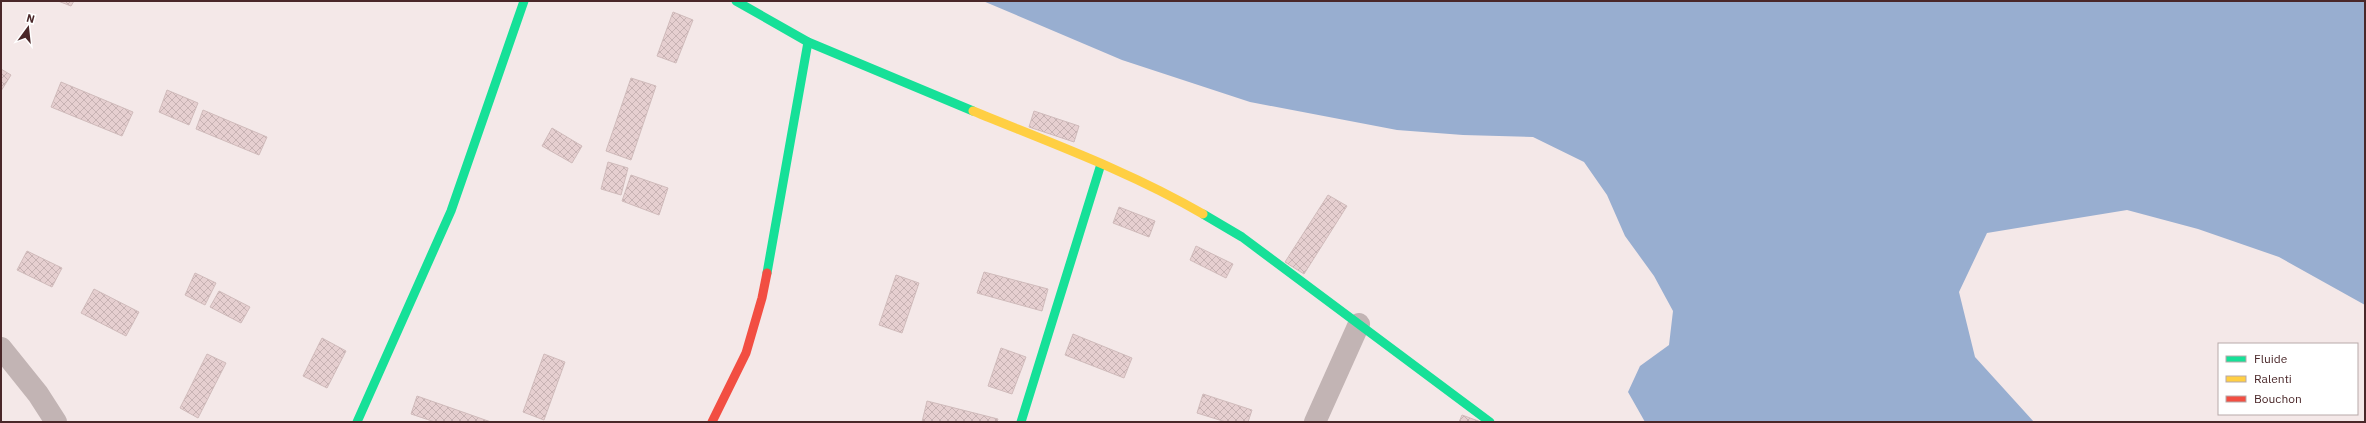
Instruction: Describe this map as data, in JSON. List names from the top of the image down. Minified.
{"legend":["Fluide","Ralenti","Bouchon"],"north":"top"}
